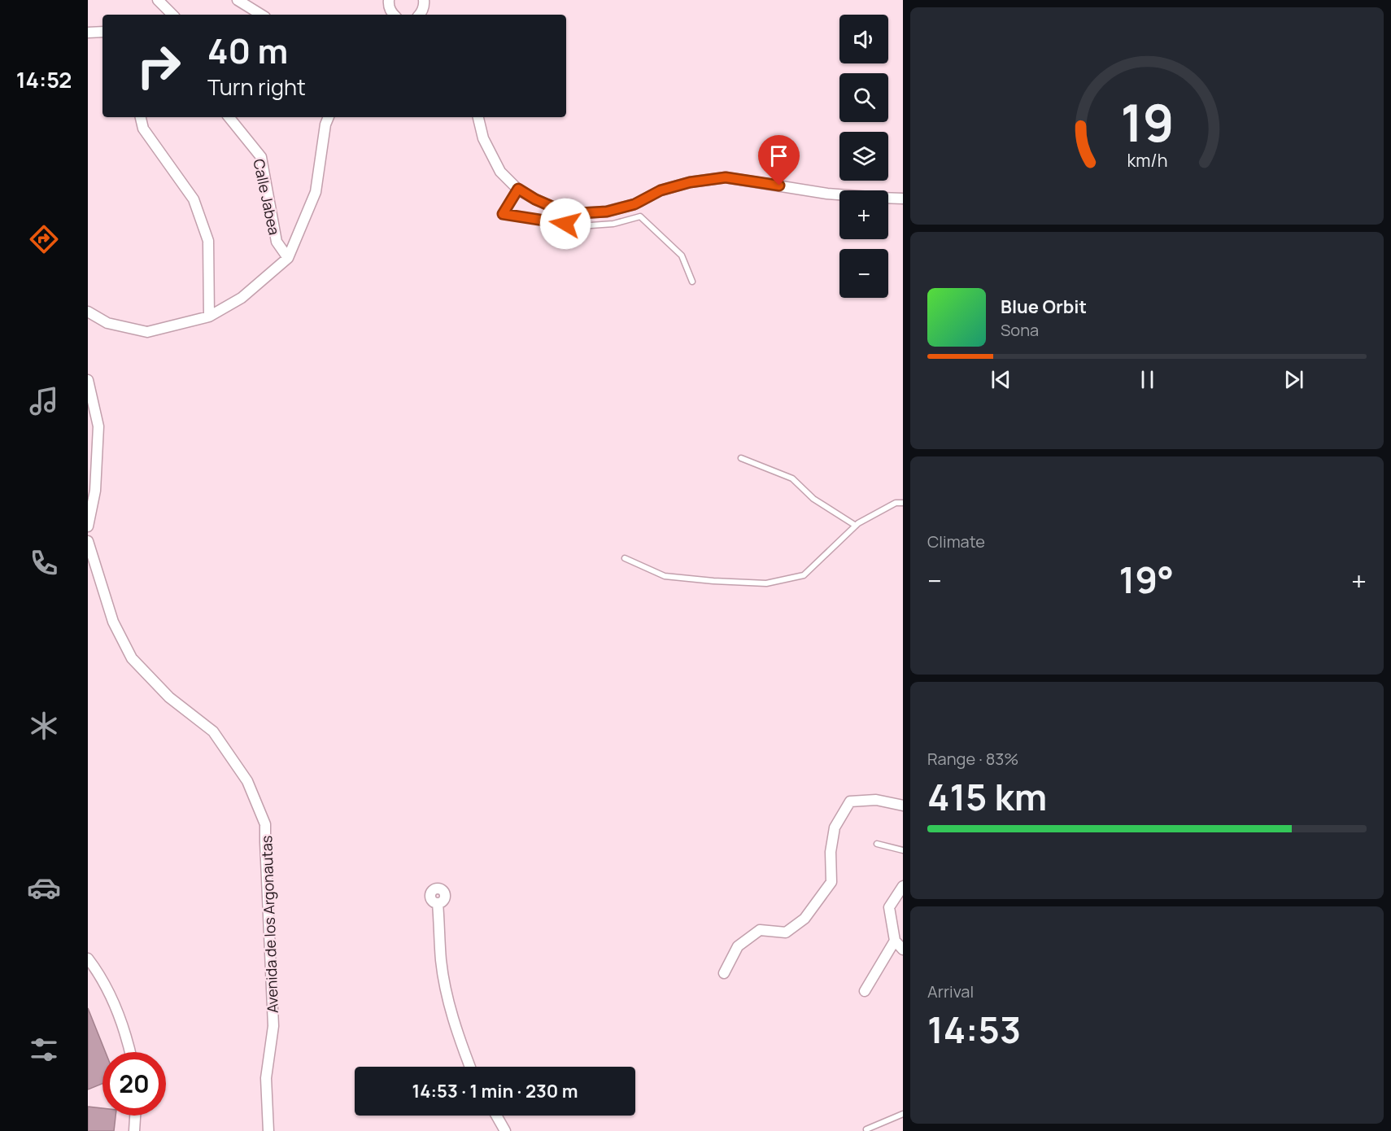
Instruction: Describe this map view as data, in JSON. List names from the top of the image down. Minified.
{"streets":{"street":["Calle Jabea","Avenida de los Argonautas"]},"page":{"tabs":"14:52","map_buttons":["+","−"],"turn":["40 m","Turn right"],"song":["Blue Orbit","Sona"],"tile":["Climate",["Range · 83%","415 km"],["Arrival","14:53"]],"heat":["−","19°","+"],"limit":"20","trip":"14:53 · 1 min · 230 m","gauge":["19","km/h"]}}
